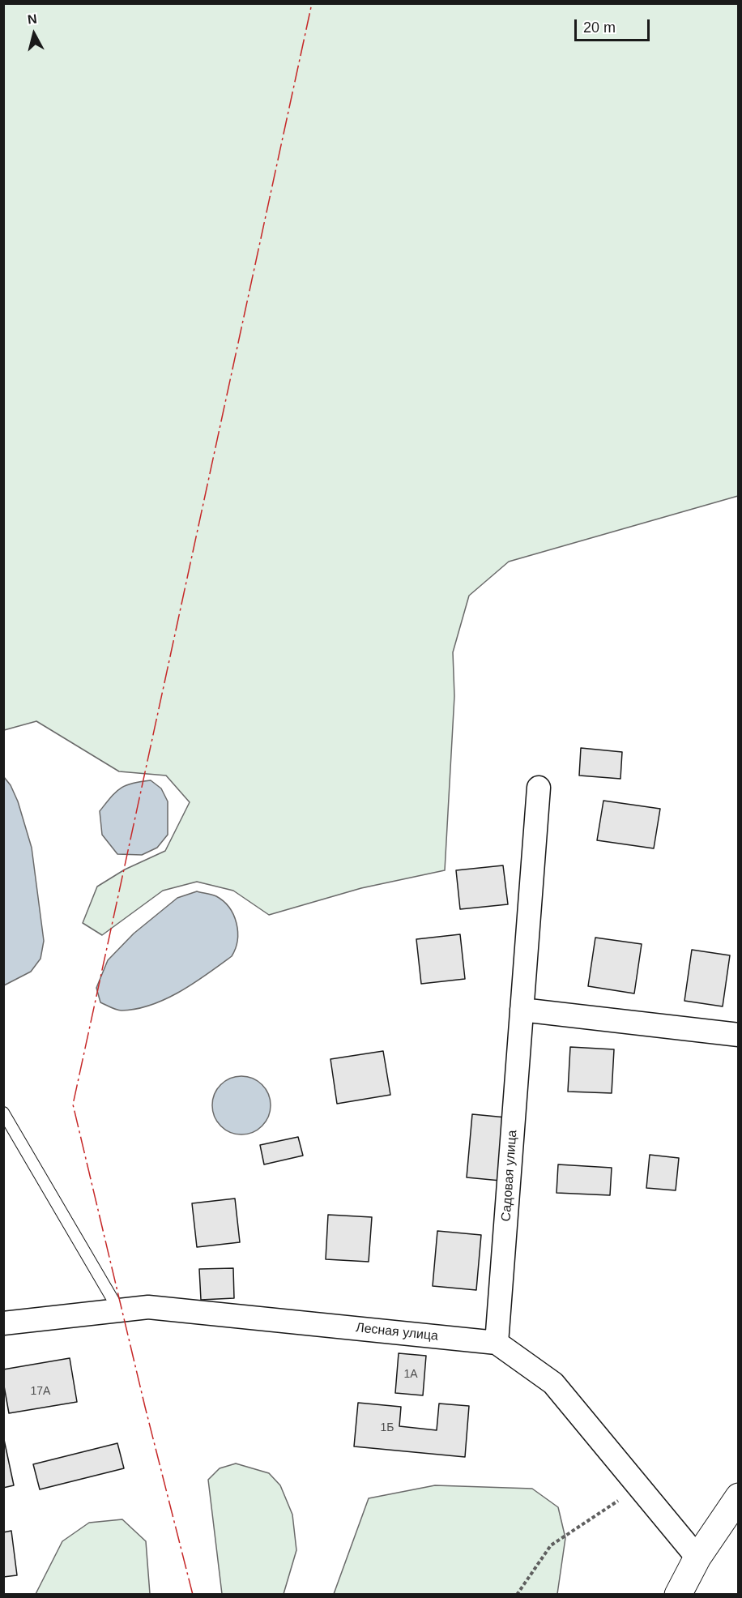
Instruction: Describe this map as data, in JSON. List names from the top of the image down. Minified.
{"streets":{"street":["Садовая улица","Лесная улица"]},"crossings":[["Садовая улица","Лесная улица"]],"house_numbers":["1А","17А","1Б"],"scale_bar":"20 m","north":"top"}
